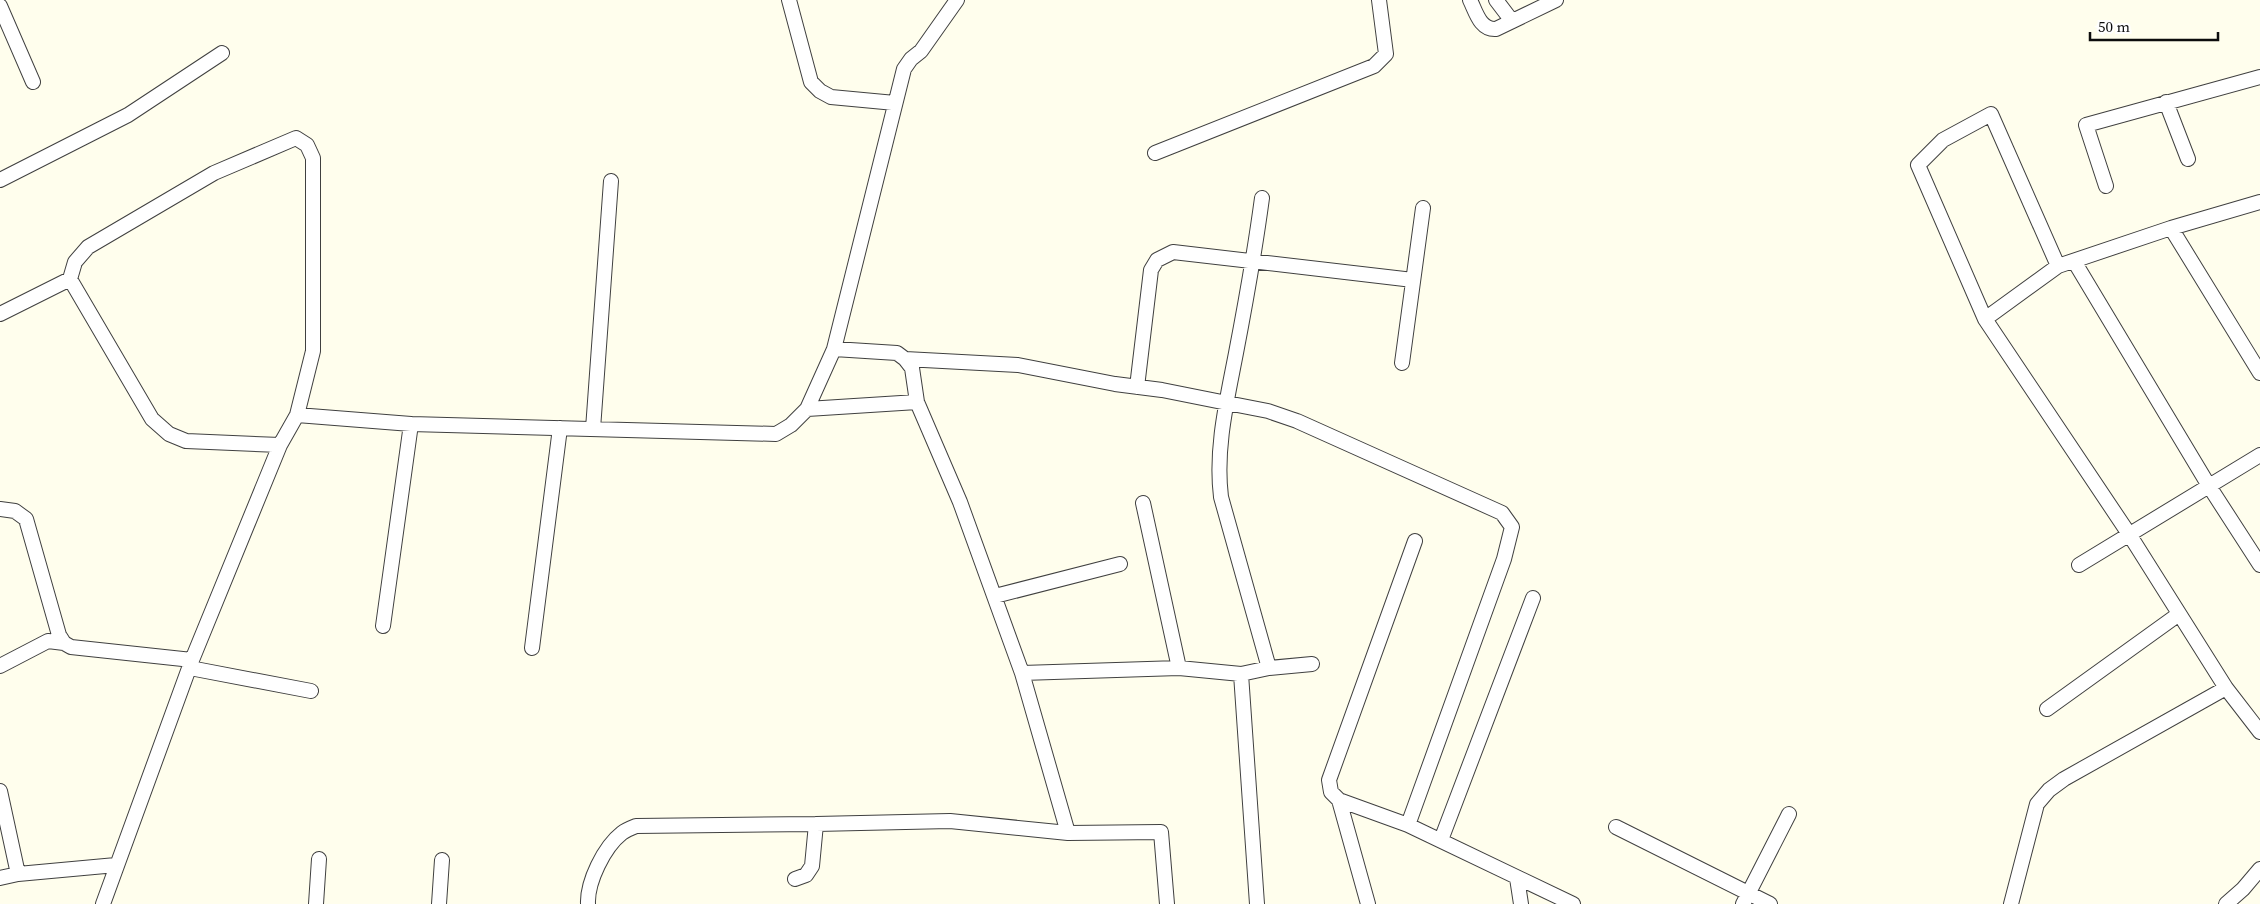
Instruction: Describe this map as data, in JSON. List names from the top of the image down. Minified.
{"scale_bar":"50 m"}
